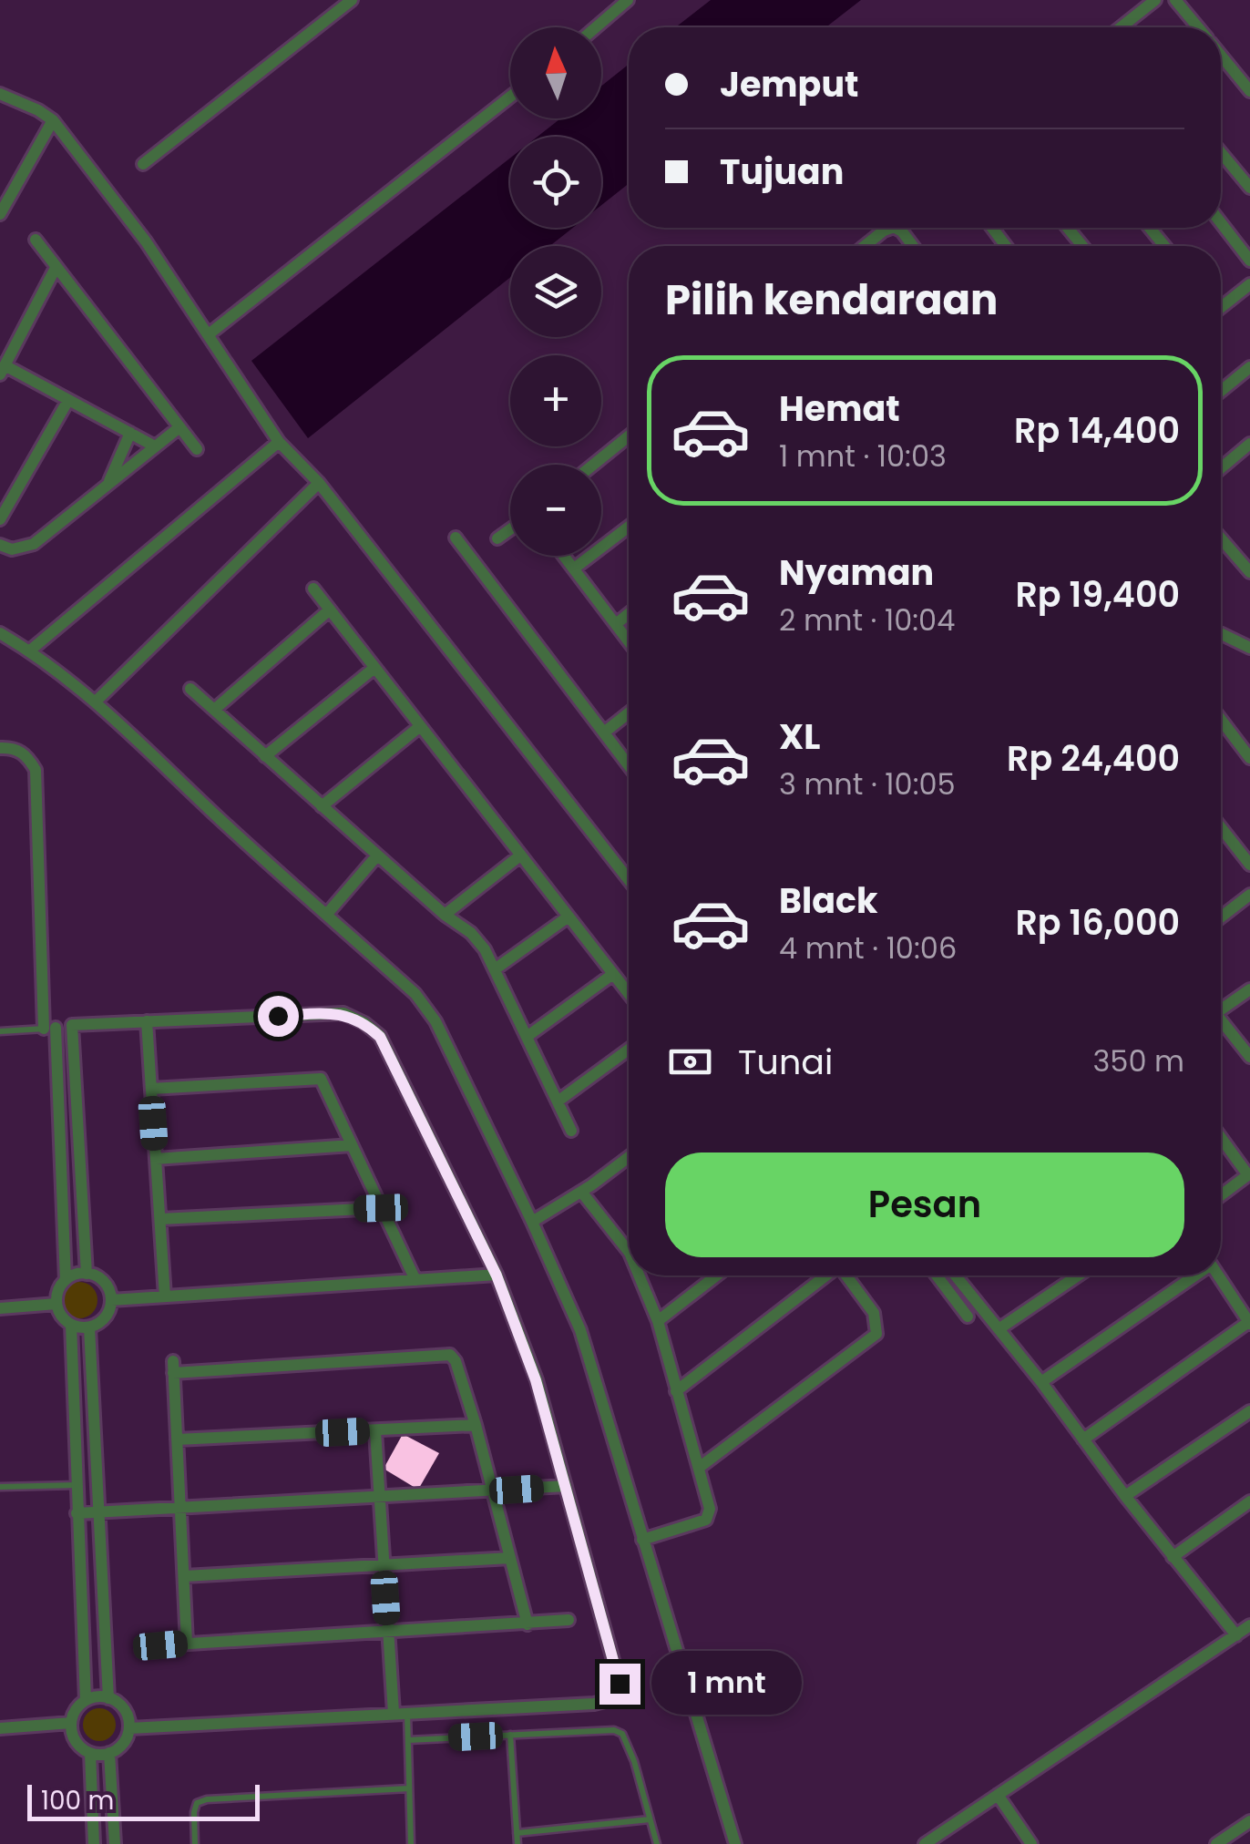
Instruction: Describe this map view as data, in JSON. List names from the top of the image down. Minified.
{"scale_bar":"100 m","north":"top","page":{"map_buttons":["+","−"],"banner":["Jemput","Tujuan"],"heading":"Pilih kendaraan","list":[{"name":"Hemat","note":"1 mnt · 10:03","value":"Rp 14,400"},{"name":"Nyaman","note":"2 mnt · 10:04","value":"Rp 19,400"},{"name":"XL","note":"3 mnt · 10:05","value":"Rp 24,400"},{"name":"Black","note":"4 mnt · 10:06","value":"Rp 16,000"}],"pay":["Tunai","350 m"],"buttons":"Pesan","bubble":"1 mnt","scale":"100 m"}}
